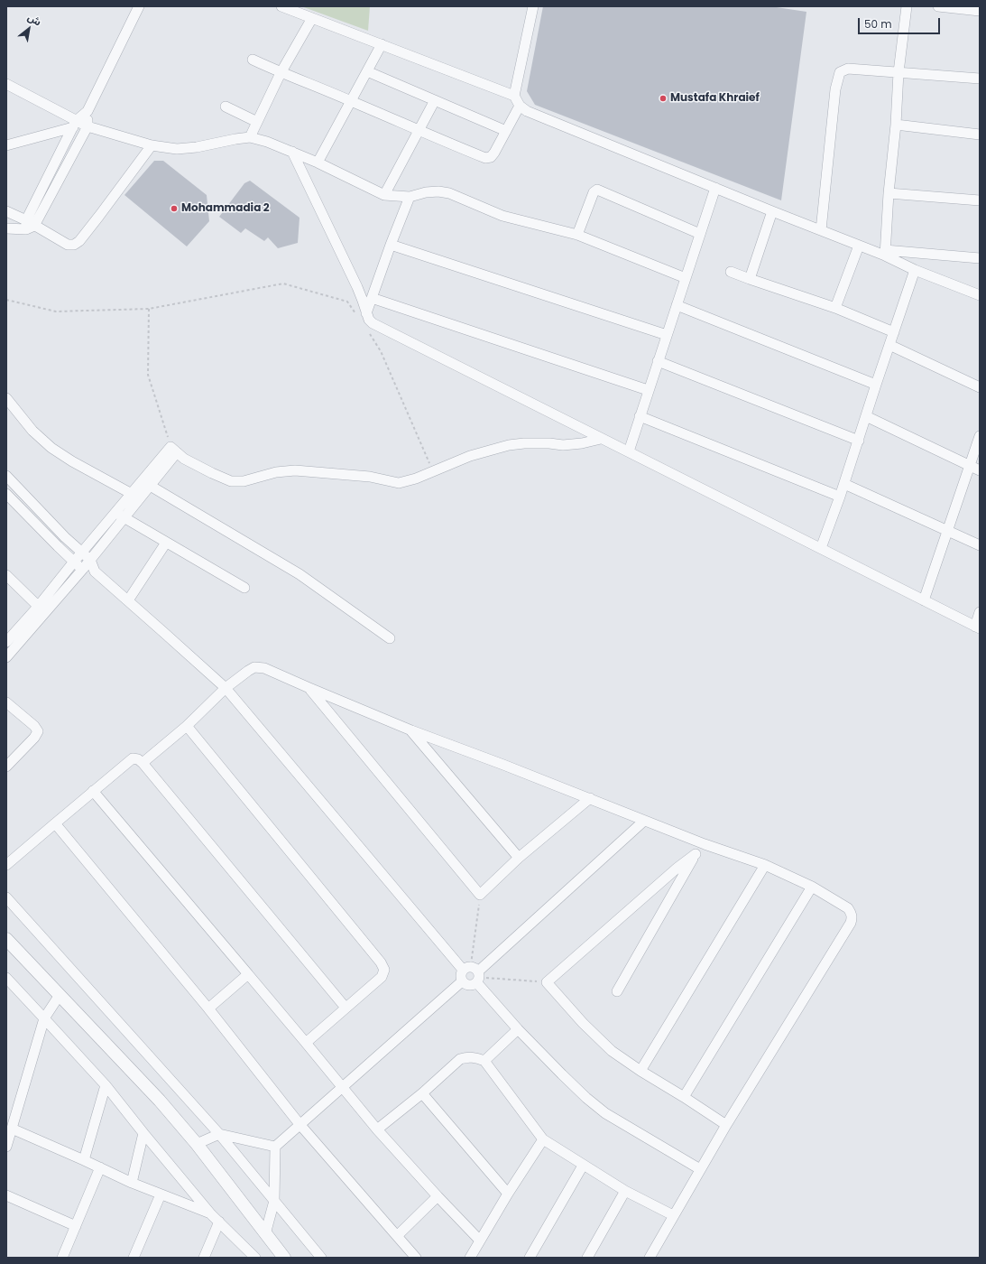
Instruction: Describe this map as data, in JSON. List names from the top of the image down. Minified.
{"places":["Mustafa Khraief","Mohammadia 2"],"scale_bar":"50 m","north":"top right"}
